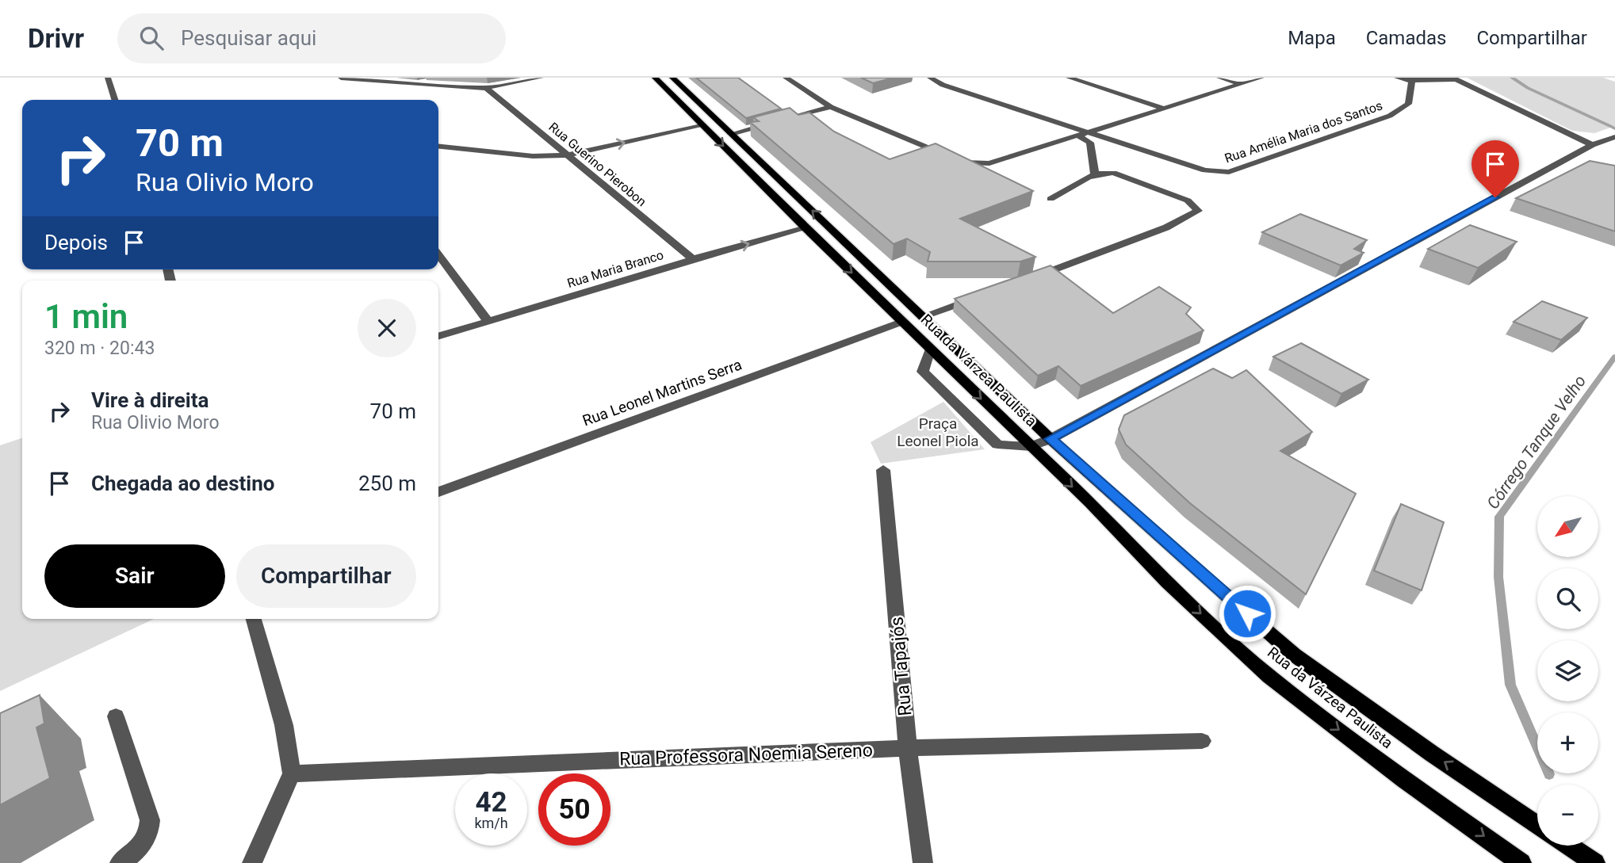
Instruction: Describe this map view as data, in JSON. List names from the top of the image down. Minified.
{"streets":{"main road":["Rua da Várzea Paulista"],"street":["Rua Amélia Maria dos Santos","Rua Guerino Pierobon","Rua Maria Branco","Rua Leonel Martins Serra","Rua Tapajós","Rua Professora Noemia Sereno"]},"crossings":[["Rua Guerino Pierobon","Rua Maria Branco"],["Rua Maria Branco","Rua da Várzea Paulista"],["Rua da Várzea Paulista","Rua Leonel Martins Serra"],["Rua Tapajós","Rua Professora Noemia Sereno"]],"water":["Córrego Tanque Velho"],"parks":["Praça Leonel Piola"],"north":"bottom left","page":{"header":"Drivr","search":"Pesquisar aqui","nav":["Mapa","Camadas","Compartilhar"],"turn":["70 m","Rua Olivio Moro"],"then":"Depois","heading":["1 min","320 m · 20:43"],"list":[{"name":"Vire à direita","note":"Rua Olivio Moro","value":"70 m"},{"name":"Chegada ao destino","value":"250 m"}],"map_buttons":["+","−"],"buttons":["Sair","Compartilhar"],"speed":"42 km/h","limit":"50"}}
